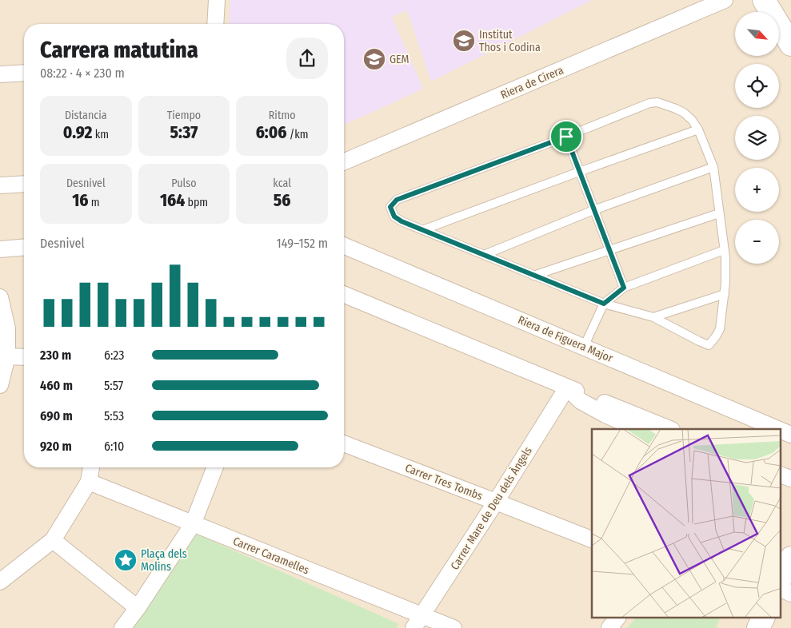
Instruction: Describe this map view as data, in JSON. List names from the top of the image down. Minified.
{"streets":{"street":["Riera de Cirera","Riera de Figuera Major","Carrer Tres Tombs","Carrer Mare de Deu dels Àngels","Carrer Caramelles"]},"crossings":[["Carrer Tres Tombs","Carrer Mare de Deu dels Àngels"],["Carrer Mare de Deu dels Àngels","Carrer Caramelles"]],"places":{"school or university":["Institut Thos i Codina","GEM"],"place":["Plaça dels Molins"]},"north":"bottom right","page":{"map_buttons":["+","−"],"heading":["Carrera matutina","08:22 · 4 × 230 m"],"stats":[["Distancia","0.92 km"],["Tiempo","5:37"],["Ritmo","6:06 /km"],["Desnivel","16 m"],["Pulso","164 bpm"],["kcal","56"]],"chart":["Desnivel","149–152 m"],"list":[{"name":"230 m","note":"6:23"},{"name":"460 m","note":"5:57"},{"name":"690 m","note":"5:53"},{"name":"920 m","note":"6:10"}]}}
